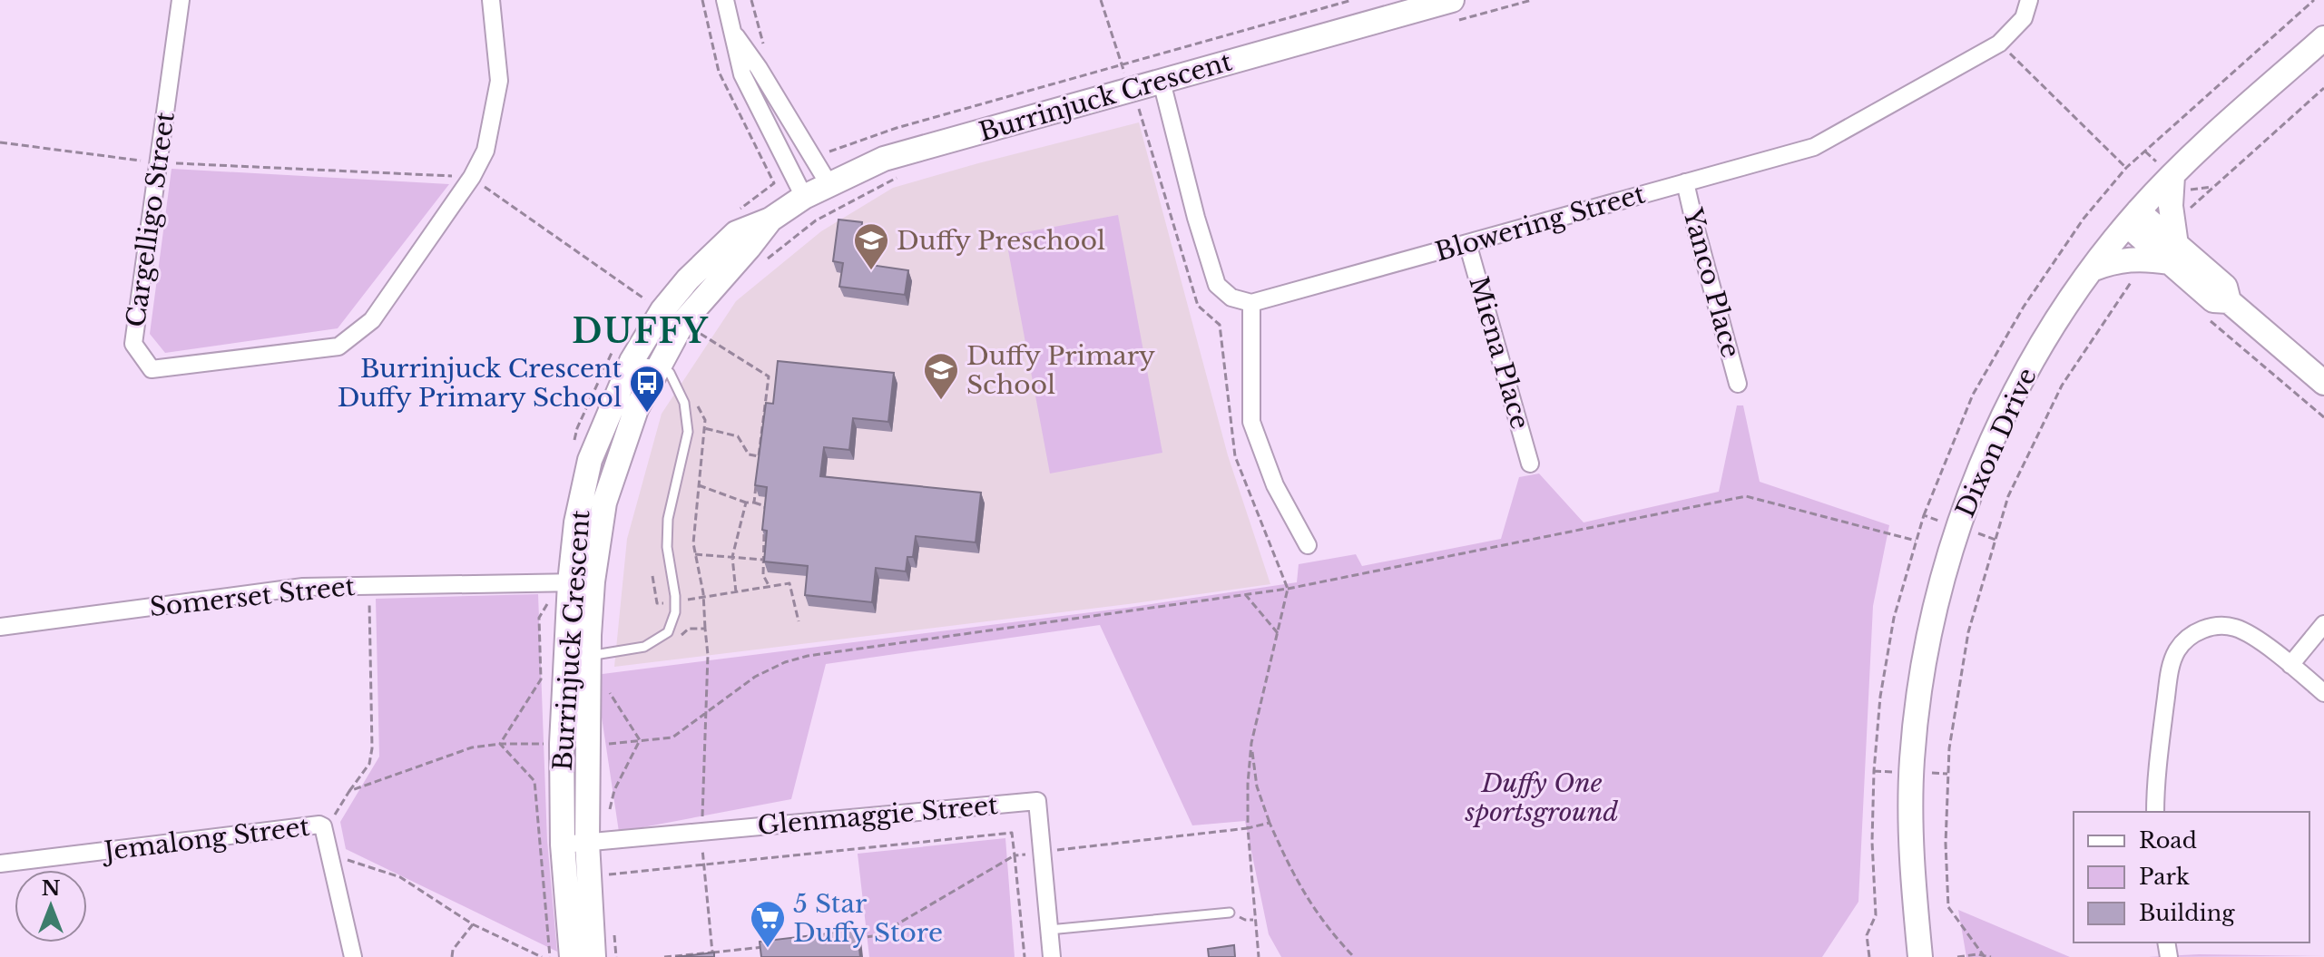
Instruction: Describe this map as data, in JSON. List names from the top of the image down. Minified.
{"streets":{"street":["Burrinjuck Crescent","Cargelligo Street","Blowering Street","Yanco Place","Miena Place","Dixon Drive","Somerset Street","Glenmaggie Street","Jemalong Street"]},"crossings":[["Burrinjuck Crescent","Somerset Street"],["Burrinjuck Crescent","Glenmaggie Street"],["Blowering Street","Yanco Place"],["Blowering Street","Miena Place"]],"districts":["DUFFY"],"parks":["Duffy One sportsground"],"places":{"school or university":["Duffy Preschool","Duffy Primary School"],"bus stop":["Burrinjuck Crescent Duffy Primary School"],"supermarket":["5 Star Duffy Store"]},"legend":["Road","Park","Building"],"north":"top"}
